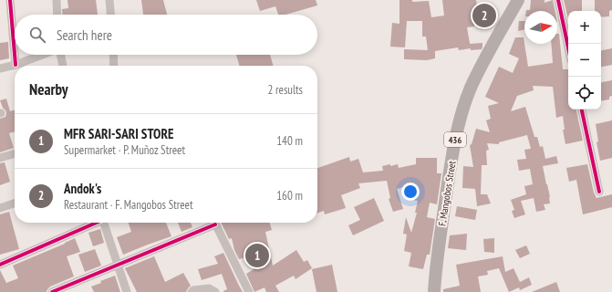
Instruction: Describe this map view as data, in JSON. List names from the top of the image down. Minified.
{"streets":{"main road":["436","F. Mangobos Street"]},"north":"right","page":{"pins":["2","1"],"map_buttons":["+","−"],"search":"Search here","heading":["Nearby","2 results"],"list":[{"mark":"1","name":"MFR SARI-SARI STORE","note":"Supermarket · P. Muñoz Street","value":"140 m"},{"mark":"2","name":"Andok's","note":"Restaurant · F. Mangobos Street","value":"160 m"}]}}
